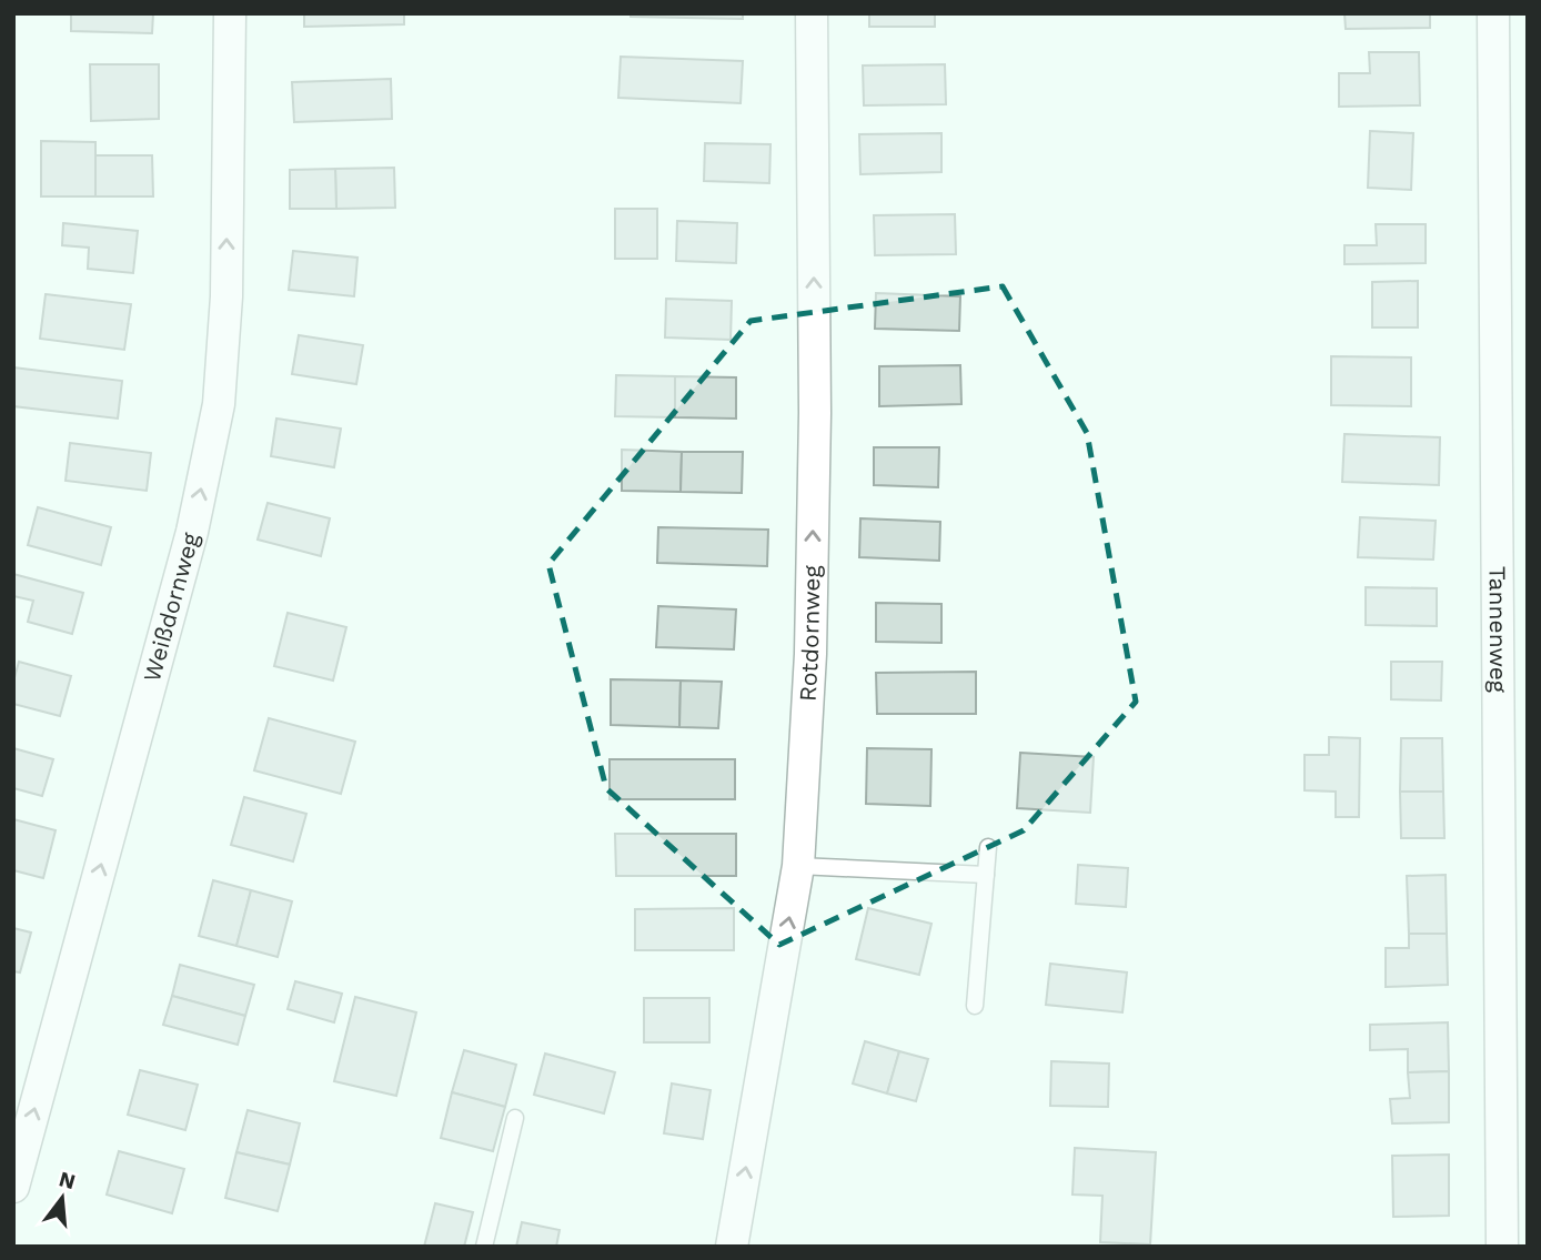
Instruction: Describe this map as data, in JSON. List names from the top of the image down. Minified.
{"streets":{"street":["Weißdornweg","Tannenweg","Rotdornweg"]},"one_way":["Weißdornweg","Rotdornweg"],"north":"top"}
